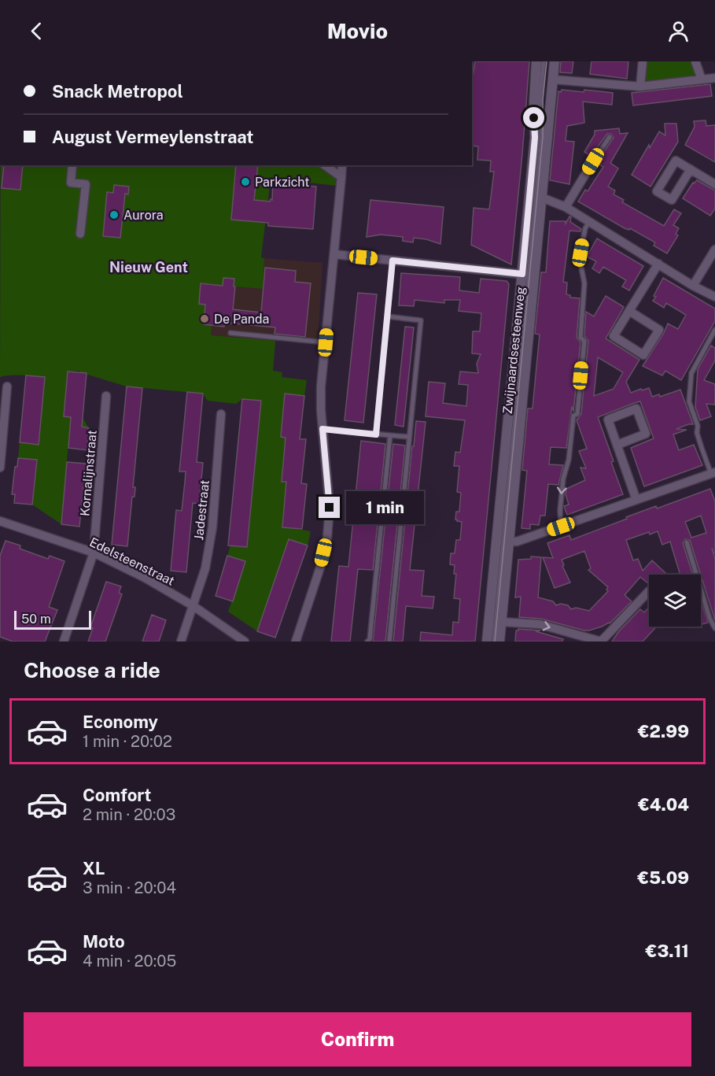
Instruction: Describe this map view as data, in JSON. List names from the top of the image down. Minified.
{"streets":{"street":["Zwijnaardsesteenweg","Kornalijnstraat","Jadestraat","Edelsteenstraat"]},"crossings":[["Kornalijnstraat","Edelsteenstraat"],["Jadestraat","Edelsteenstraat"]],"districts":["Nieuw Gent"],"places":["Parkzicht","Aurora","De Panda"],"scale_bar":"50 m","page":{"header":"Movio","banner":["Snack Metropol","August Vermeylenstraat"],"bubble":"1 min","scale":"50 m","heading":"Choose a ride","list":[{"name":"Economy","note":"1 min · 20:02","value":"€2.99"},{"name":"Comfort","note":"2 min · 20:03","value":"€4.04"},{"name":"XL","note":"3 min · 20:04","value":"€5.09"},{"name":"Moto","note":"4 min · 20:05","value":"€3.11"}],"buttons":"Confirm"}}
